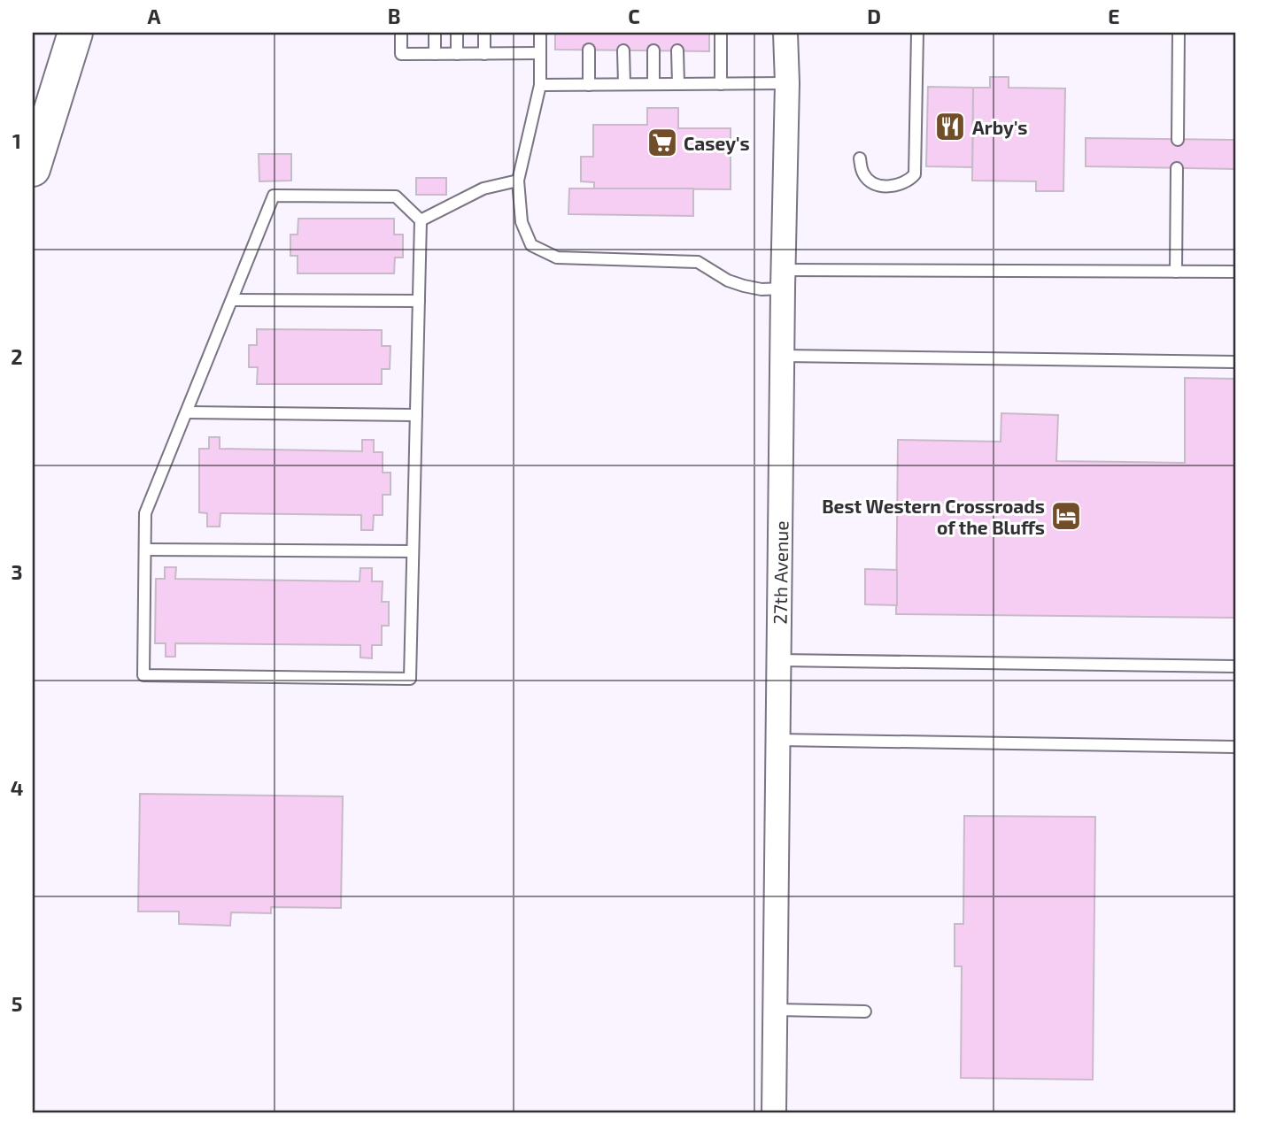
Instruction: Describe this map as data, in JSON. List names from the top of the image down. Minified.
{"streets":{"street":["27th Avenue"]},"places":{"restaurant":["Arby's"],"supermarket":["Casey's"],"hotel":["Best Western Crossroads of the Bluffs"]},"grid":{"columns":["A","B","C","D","E"],"rows":["1","2","3","4","5"]}}
